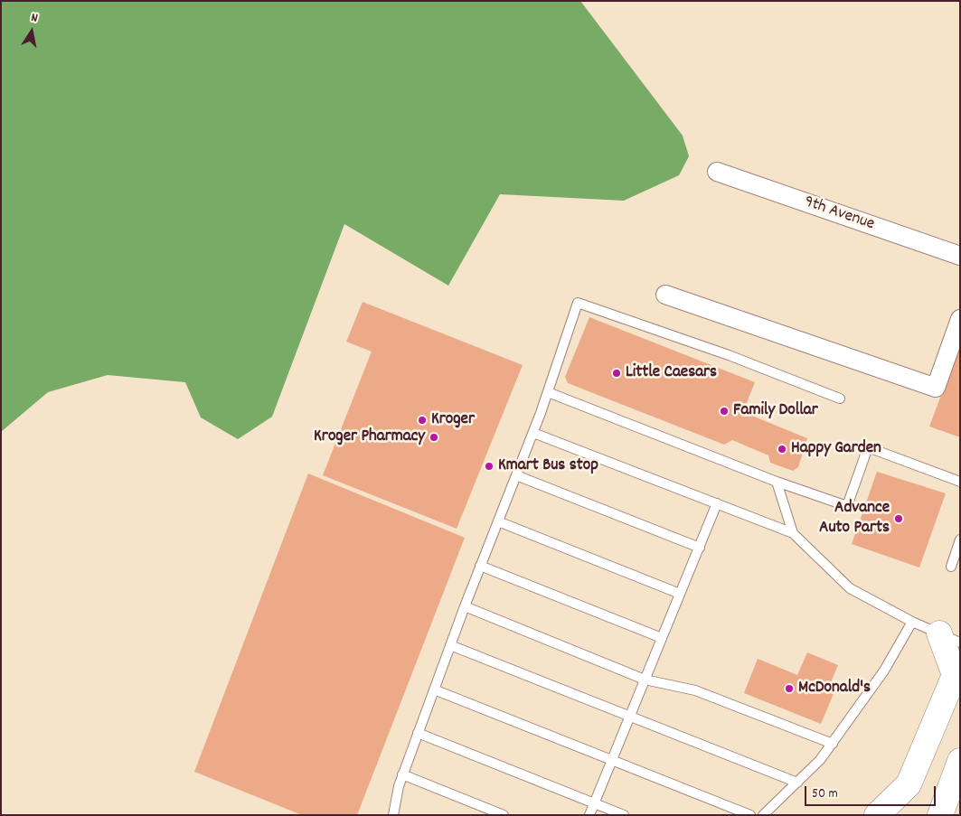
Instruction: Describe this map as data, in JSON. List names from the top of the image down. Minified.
{"streets":{"street":["9th Avenue"]},"places":["Little Caesars","Family Dollar","Kroger","Kroger Pharmacy","Happy Garden","Kmart Bus stop","Advance Auto Parts","McDonald's"],"scale_bar":"50 m","north":"top"}
